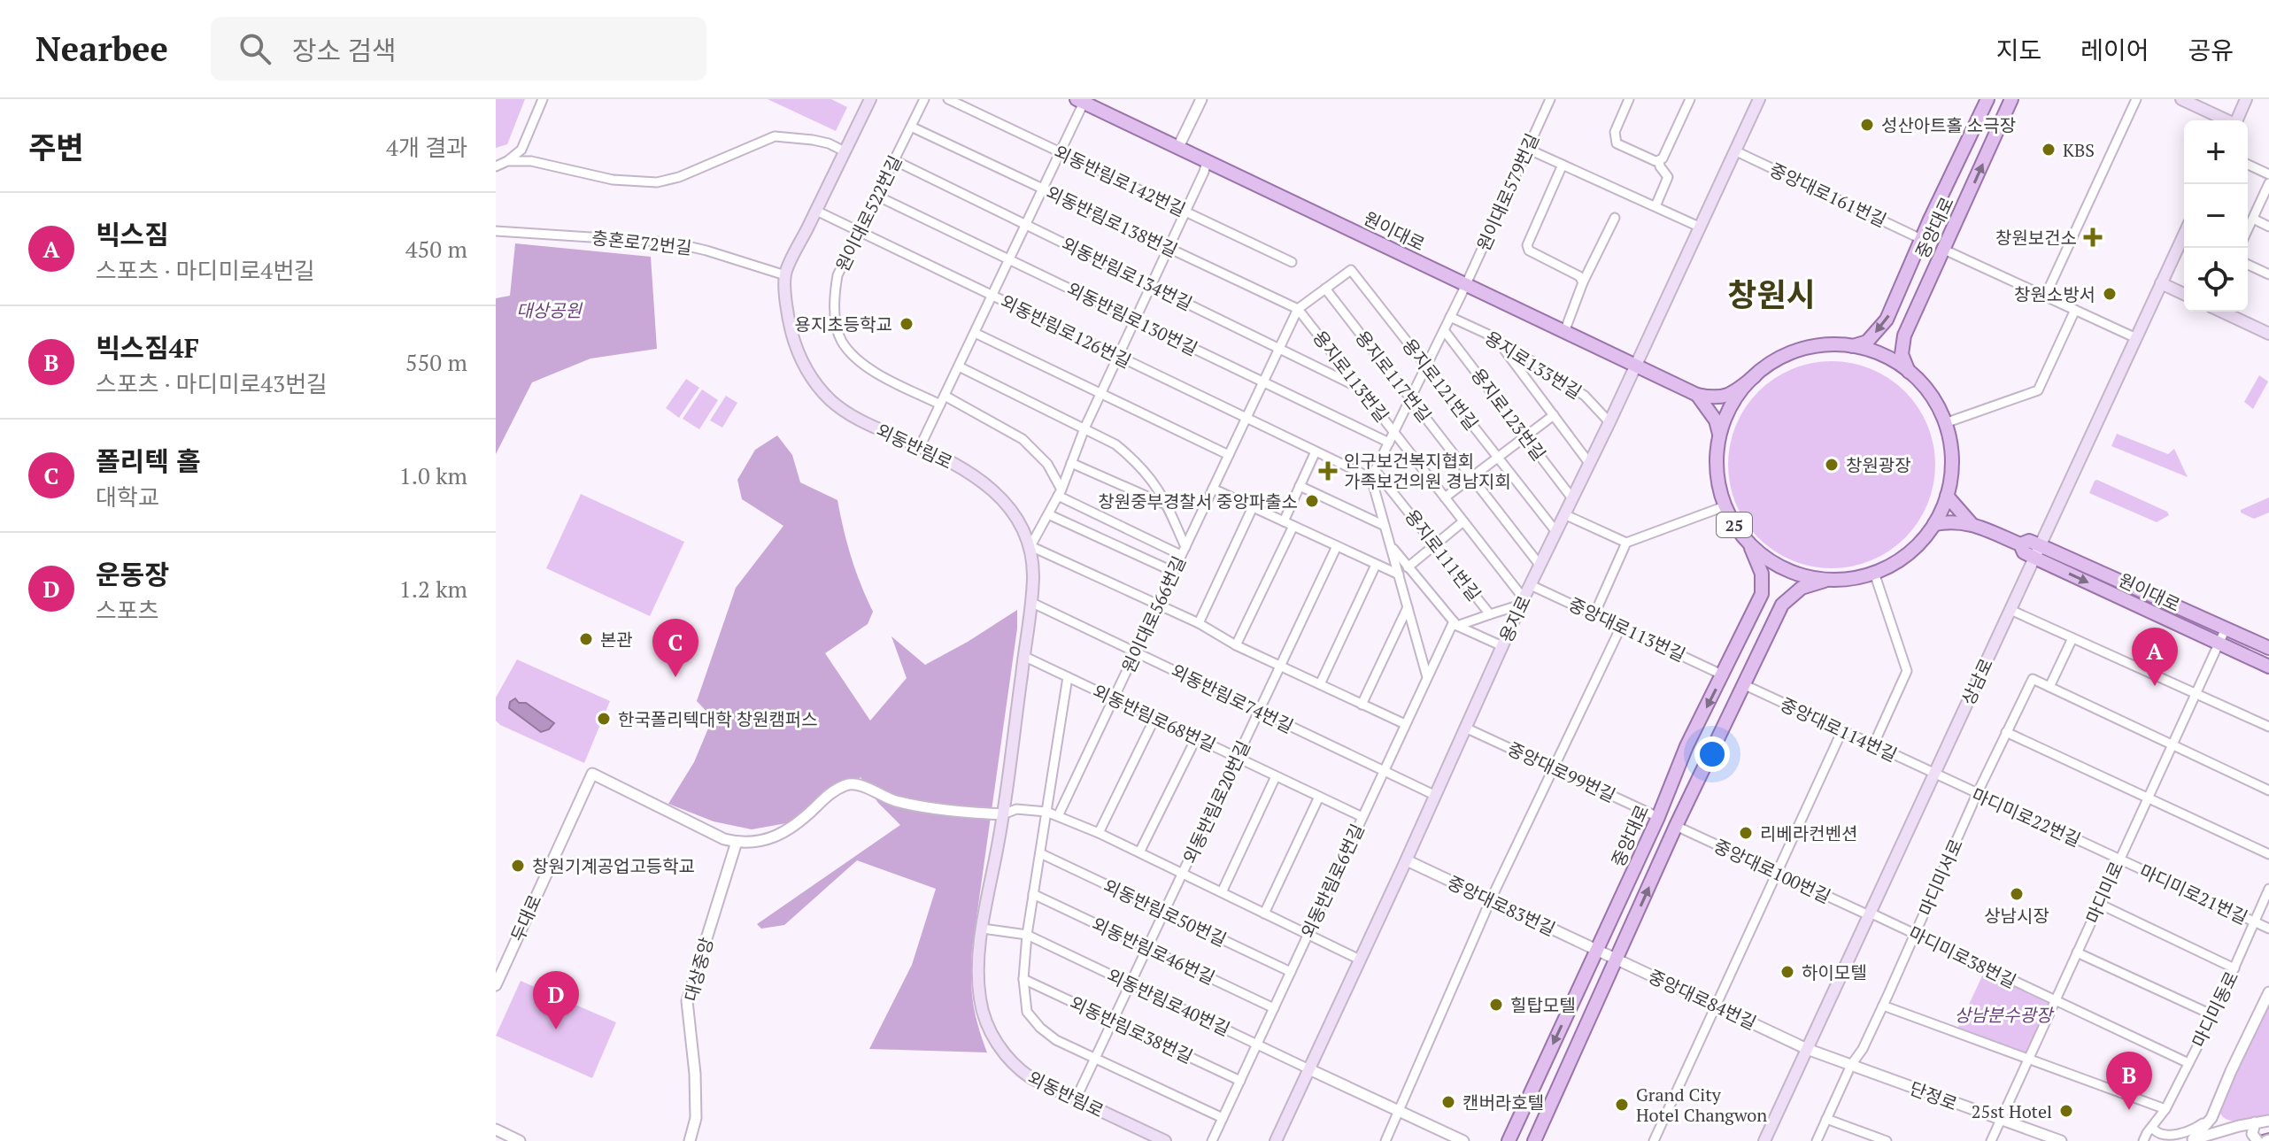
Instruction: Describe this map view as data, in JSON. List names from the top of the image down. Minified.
{"streets":{"main road":["중앙대로","원이대로","외동반림로","25","용지로","상남로"],"street":["외동반림로142번길","원이대로579번길","중앙대로161번길","원이대로522번길","외동반림로138번길","충혼로72번길","외동반림로134번길","외동반림로130번길","외동반림로126번길","용지로133번길","용지로113번길","용지로117번길","용지로121번길","용지로123번길","용지로111번길","원이대로566번길","중앙대로113번길","외동반림로74번길","외동반림로68번길","중앙대로114번길","중앙대로99번길","외동반림로20번길","마디미로22번길","중앙대로100번길","마디미서로","외동반림로6번길","마디미로","마디미로21번길","중앙대로83번길","외동반림로50번길","두대로","외동반림로46번길","마디미로38번길","대상중앙","중앙대로84번길","외동반림로40번길","마디미동로","외동반림로38번길","단정로"]},"crossings":[["원이대로579번길","원이대로"],["원이대로579번길","외동반림로130번길"],["원이대로579번길","외동반림로126번길"],["원이대로579번길","용지로133번길"],["원이대로579번길","용지로113번길"],["원이대로579번길","용지로117번길"],["원이대로579번길","용지로121번길"],["원이대로579번길","용지로123번길"],["원이대로579번길","용지로111번길"],["중앙대로161번길","중앙대로"],["중앙대로161번길","용지로"],["원이대로522번길","외동반림로138번길"],["원이대로522번길","외동반림로134번길"],["원이대로522번길","외동반림로130번길"],["원이대로522번길","외동반림로126번길"],["외동반림로138번길","용지로113번길"],["외동반림로138번길","원이대로566번길"],["중앙대로","원이대로"],["중앙대로","25"],["중앙대로","중앙대로113번길"],["중앙대로","중앙대로99번길"],["중앙대로","중앙대로83번길"],["중앙대로","중앙대로84번길"],["원이대로","25"],["원이대로","용지로"],["원이대로","상남로"],["원이대로","마디미로"],["충혼로72번길","외동반림로"],["외동반림로134번길","용지로113번길"],["외동반림로134번길","원이대로566번길"],["외동반림로130번길","원이대로566번길"],["외동반림로126번길","외동반림로"],["외동반림로126번길","용지로111번길"],["외동반림로126번길","원이대로566번길"],["용지로133번길","용지로"],["용지로113번길","용지로111번길"],["용지로113번길","용지로"],["용지로117번길","용지로121번길"],["용지로117번길","용지로"],["용지로121번길","용지로"],["용지로123번길","용지로"],["외동반림로","외동반림로74번길"],["외동반림로","외동반림로68번길"],["외동반림로","외동반림로20번길"],["외동반림로","외동반림로40번길"],["용지로111번길","용지로"],["원이대로566번길","외동반림로74번길"],["원이대로566번길","외동반림로68번길"],["용지로","중앙대로113번길"],["용지로","외동반림로74번길"],["용지로","중앙대로99번길"],["용지로","중앙대로83번길"],["용지로","외동반림로40번길"],["상남로","중앙대로114번길"],["상남로","마디미로22번길"],["상남로","중앙대로100번길"],["상남로","마디미로38번길"],["상남로","중앙대로84번길"],["상남로","단정로"],["외동반림로74번길","외동반림로20번길"],["외동반림로74번길","외동반림로6번길"],["외동반림로68번길","외동반림로20번길"],["외동반림로68번길","외동반림로6번길"],["중앙대로114번길","마디미로22번길"],["외동반림로20번길","외동반림로50번길"],["외동반림로20번길","외동반림로46번길"],["외동반림로20번길","외동반림로40번길"],["외동반림로20번길","외동반림로38번길"],["마디미로22번길","마디미서로"],["마디미로22번길","마디미로"],["마디미로22번길","마디미로21번길"],["중앙대로100번길","마디미로38번길"],["마디미서로","마디미로38번길"],["마디미서로","단정로"],["외동반림로6번길","외동반림로50번길"],["외동반림로6번길","외동반림로46번길"],["외동반림로6번길","외동반림로40번길"],["외동반림로6번길","외동반림로38번길"],["마디미로","마디미로21번길"],["마디미로","마디미로38번길"],["마디미로","단정로"],["마디미로21번길","마디미동로"],["중앙대로83번길","중앙대로84번길"],["두대로","대상중앙"],["마디미로38번길","마디미동로"],["중앙대로84번길","단정로"]],"districts":["창원시"],"parks":["대상공원","상남분수광장"],"places":{"other":["성산아트홀 소극장","KBS","창원소방서","용지초등학교","창원광장","창원중부경찰서 중앙파출소","본관","한국폴리텍대학 창원캠퍼스","리베라컨벤션","창원기계공업고등학교","상남시장","하이모텔","힐탑모텔","캔버라호텔","Grand City Hotel Changwon","25st Hotel"],"health":["창원보건소","인구보건복지협회 가족보건의원 경남지회"]},"page":{"header":"Nearbee","search":"장소 검색","nav":["지도","레이어","공유"],"heading":["주변","4개 결과"],"map_buttons":["+","−"],"list":[{"mark":"A","name":"빅스짐","note":"스포츠 · 마디미로4번길","value":"450 m"},{"mark":"B","name":"빅스짐4F","note":"스포츠 · 마디미로43번길","value":"550 m"},{"mark":"C","name":"폴리텍 홀","note":"대학교","value":"1.0 km"},{"mark":"D","name":"운동장","note":"스포츠","value":"1.2 km"}],"pins":["C","A","D","B"]}}
